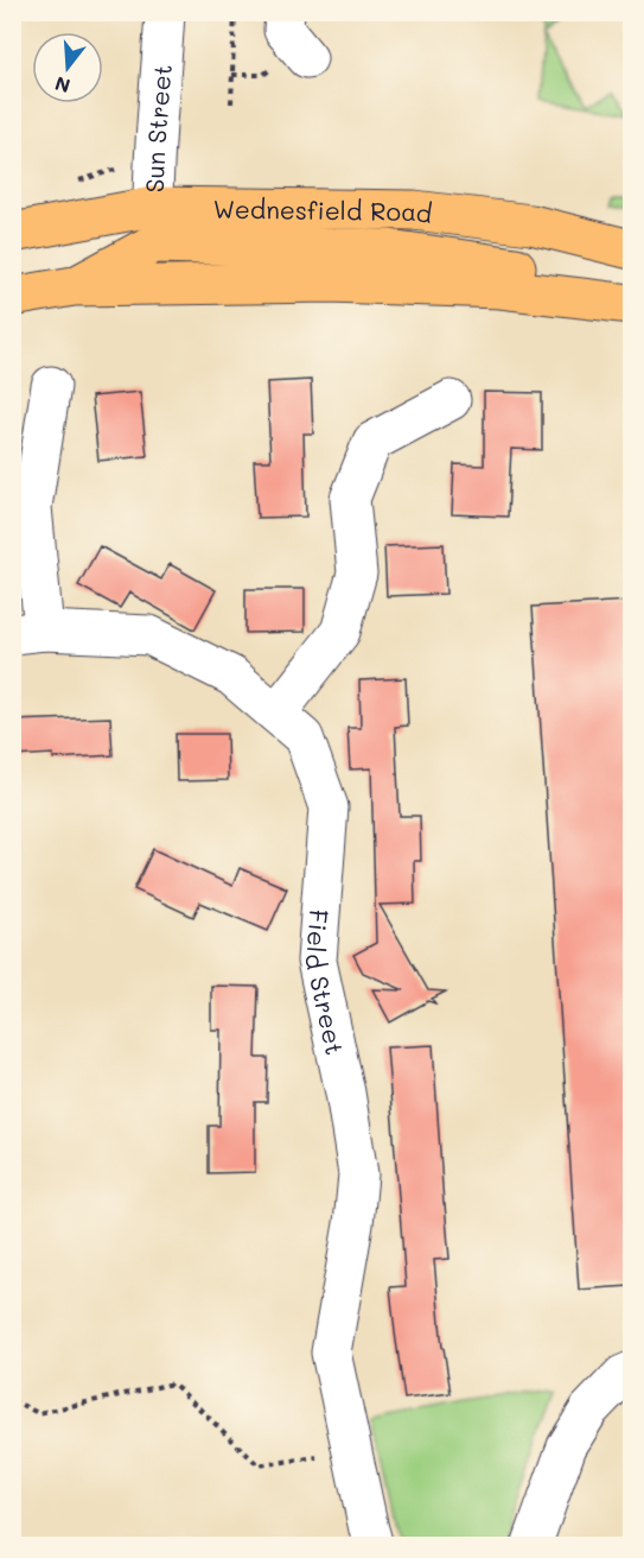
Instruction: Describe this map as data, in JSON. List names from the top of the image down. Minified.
{"streets":{"main road":["Wednesfield Road"],"street":["Sun Street","Field Street"]},"crossings":[["Sun Street","Wednesfield Road"]],"north":"bottom"}
